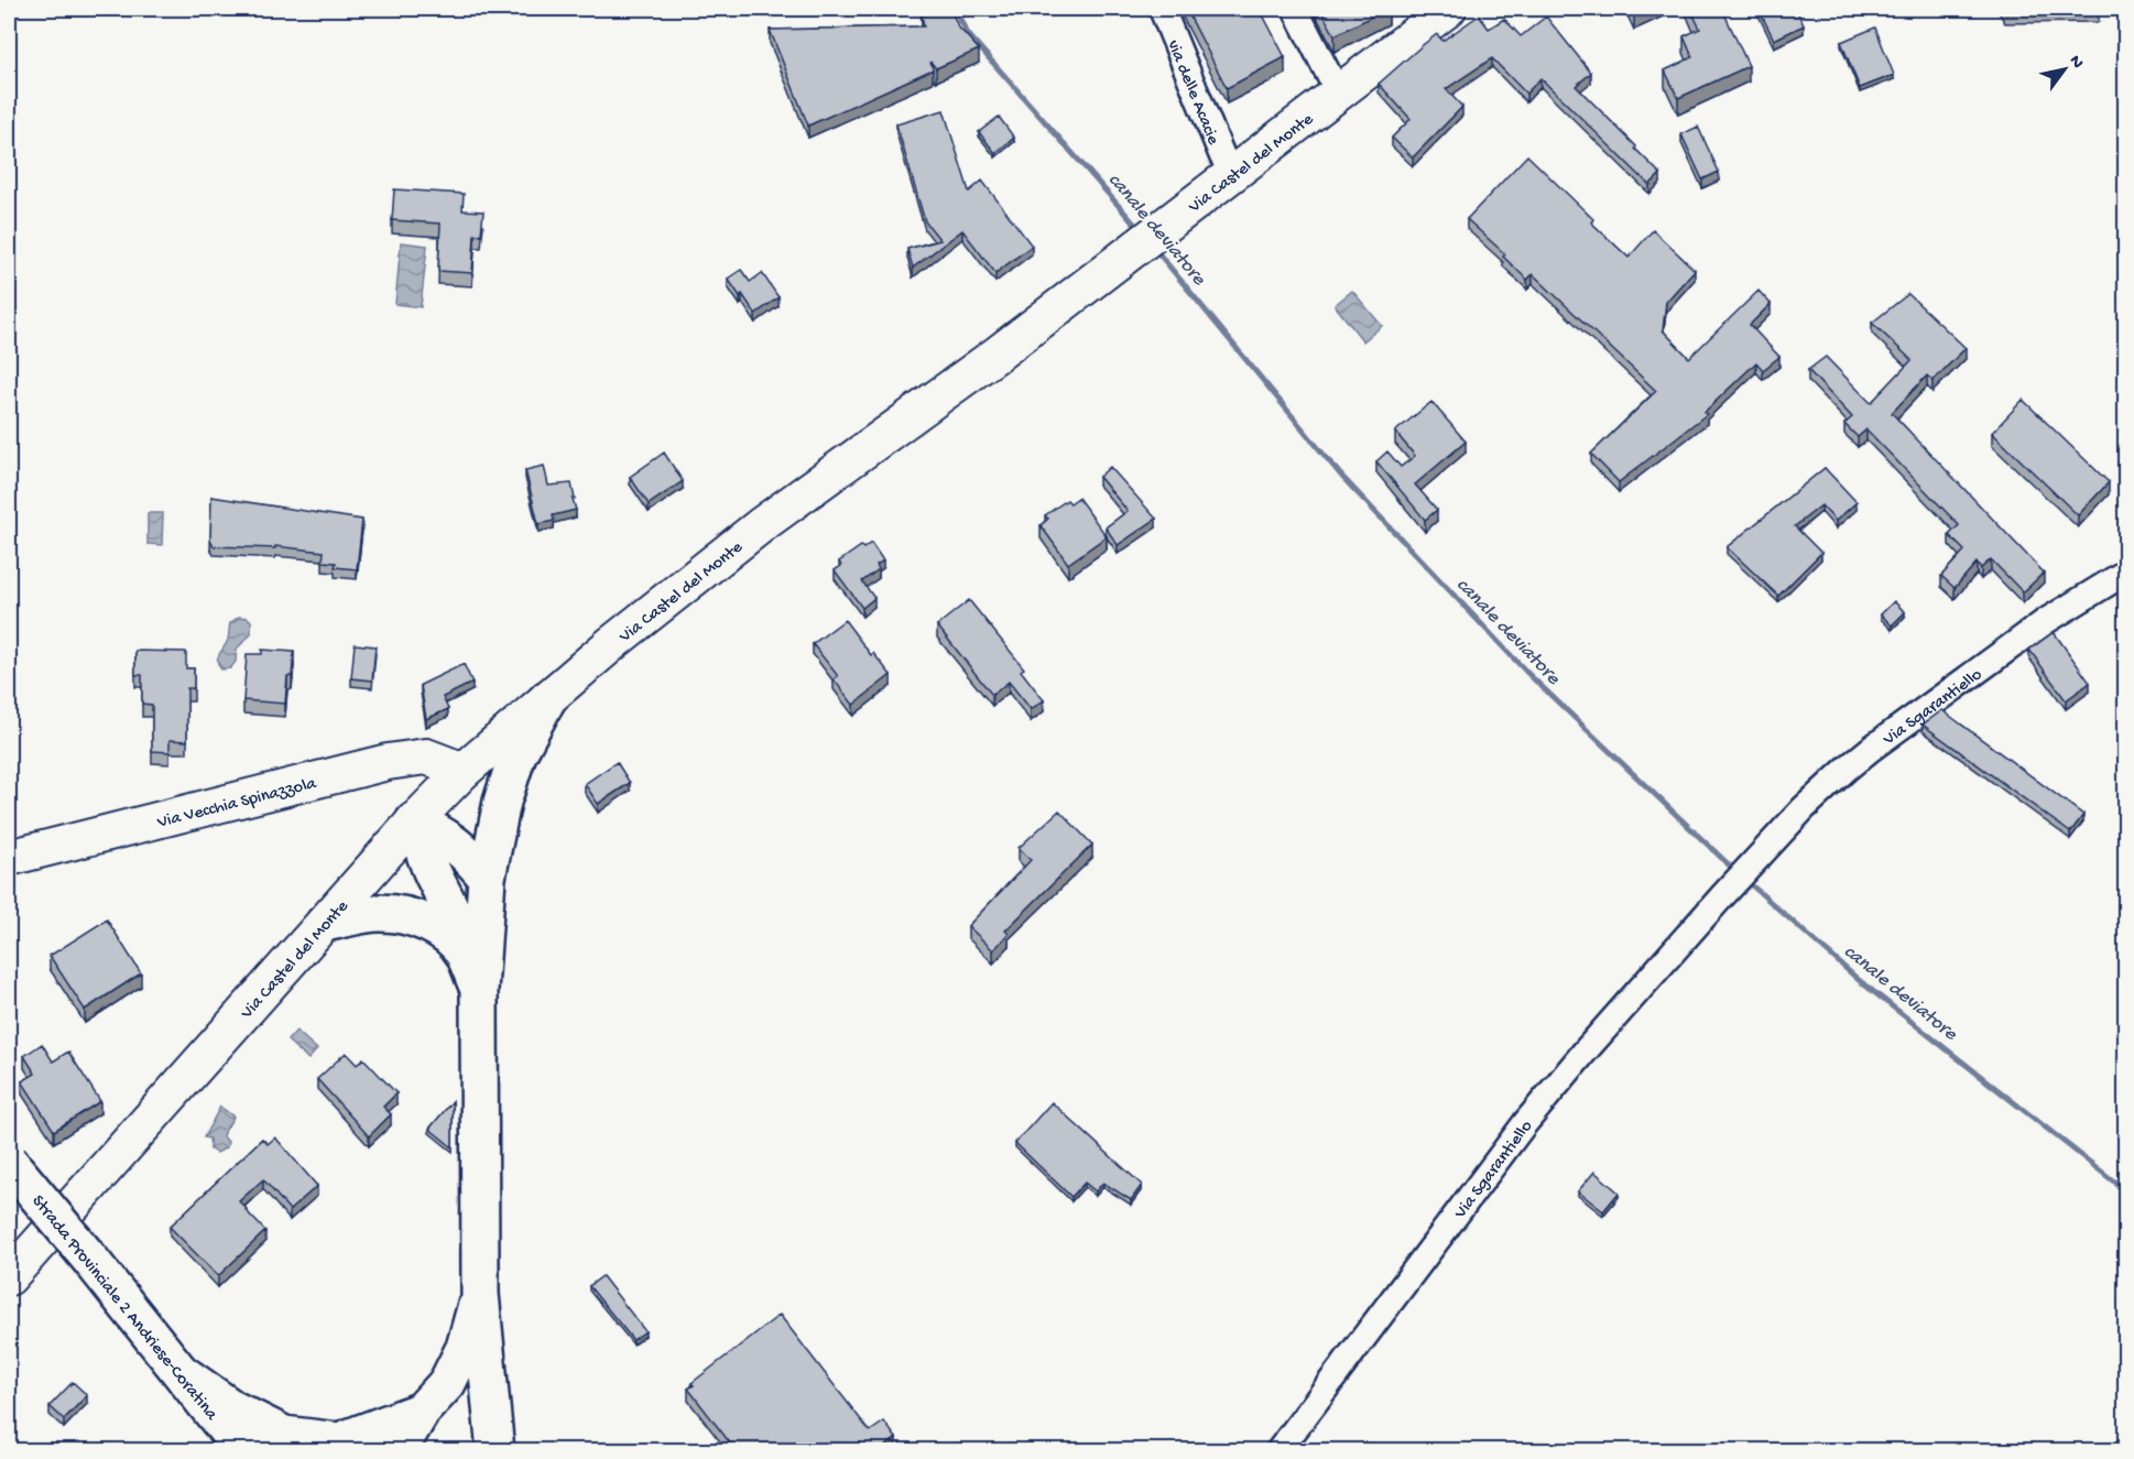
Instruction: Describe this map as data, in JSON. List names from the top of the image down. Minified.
{"streets":{"main road":["Via Castel del Monte","Via Vecchia Spinazzola","Strada Provinciale 2 Andriese-Coratina"],"street":["via delle Acacie","Via Sgarantiello"]},"crossings":[["via delle Acacie","Via Castel del Monte"],["Via Castel del Monte","Via Vecchia Spinazzola"]],"water":["canale deviatore"],"north":"top right"}
